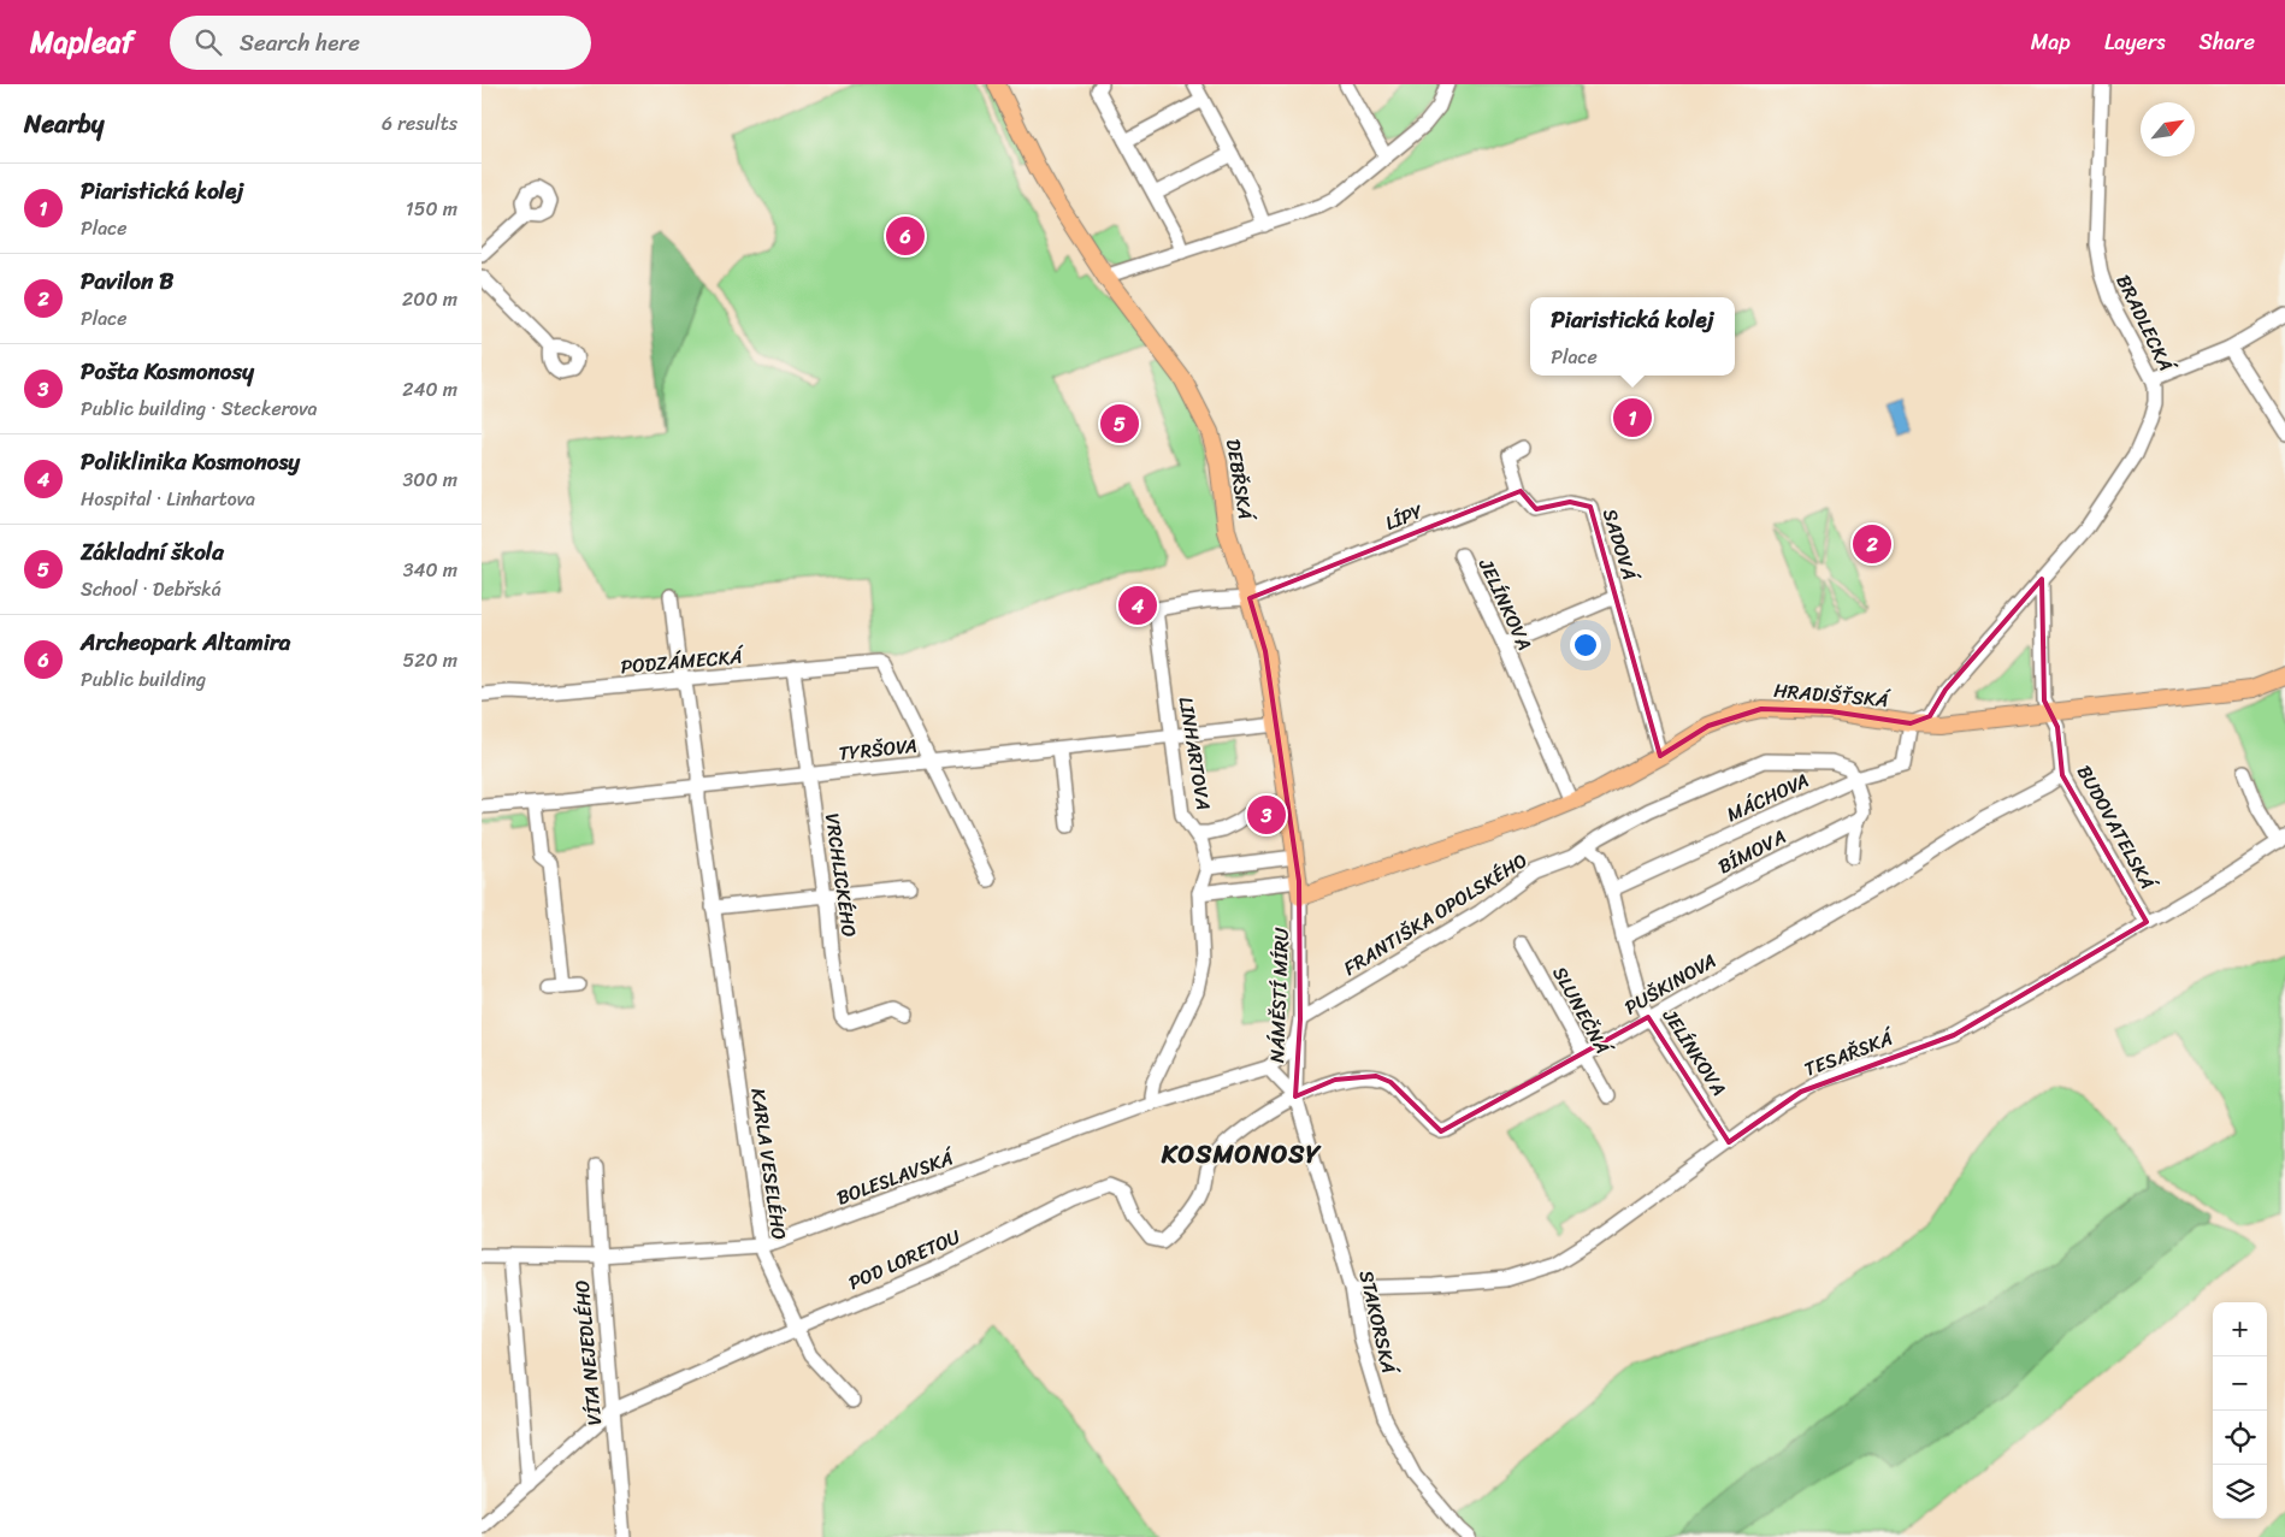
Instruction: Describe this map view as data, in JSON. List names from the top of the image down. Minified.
{"streets":{"main road":["DEBŘSKÁ","HRADIŠŤSKÁ"],"street":["BRADLECKÁ","LÍPY","SADOVÁ","JELÍNKOVA","PODZÁMECKÁ","TYRŠOVA","LINHARTOVA","MÁCHOVA","BUDOVATELSKÁ","BÍMOVA","VRCHLICKÉHO","FRANTIŠKA OPOLSKÉHO","PUŠKINOVA","NÁMĚSTÍ MÍRU","SLUNEČNÁ","TESAŘSKÁ","KARLA VESELÉHO","BOLESLAVSKÁ","POD LORETOU","STAKORSKÁ","VÍTA NEJEDLÉHO"]},"crossings":[["BRADLECKÁ","HRADIŠŤSKÁ"],["BRADLECKÁ","MÁCHOVA"],["DEBŘSKÁ","LÍPY"],["DEBŘSKÁ","HRADIŠŤSKÁ"],["DEBŘSKÁ","TYRŠOVA"],["DEBŘSKÁ","LINHARTOVA"],["DEBŘSKÁ","NÁMĚSTÍ MÍRU"],["LÍPY","SADOVÁ"],["LÍPY","LINHARTOVA"],["SADOVÁ","JELÍNKOVA"],["SADOVÁ","HRADIŠŤSKÁ"],["JELÍNKOVA","HRADIŠŤSKÁ"],["JELÍNKOVA","MÁCHOVA"],["JELÍNKOVA","BÍMOVA"],["JELÍNKOVA","FRANTIŠKA OPOLSKÉHO"],["JELÍNKOVA","PUŠKINOVA"],["JELÍNKOVA","TESAŘSKÁ"],["PODZÁMECKÁ","TYRŠOVA"],["PODZÁMECKÁ","VRCHLICKÉHO"],["PODZÁMECKÁ","KARLA VESELÉHO"],["HRADIŠŤSKÁ","MÁCHOVA"],["HRADIŠŤSKÁ","BUDOVATELSKÁ"],["HRADIŠŤSKÁ","NÁMĚSTÍ MÍRU"],["TYRŠOVA","LINHARTOVA"],["TYRŠOVA","VRCHLICKÉHO"],["TYRŠOVA","KARLA VESELÉHO"],["MÁCHOVA","FRANTIŠKA OPOLSKÉHO"],["BUDOVATELSKÁ","PUŠKINOVA"],["BUDOVATELSKÁ","TESAŘSKÁ"],["FRANTIŠKA OPOLSKÉHO","NÁMĚSTÍ MÍRU"],["PUŠKINOVA","NÁMĚSTÍ MÍRU"],["PUŠKINOVA","SLUNEČNÁ"],["PUŠKINOVA","POD LORETOU"],["PUŠKINOVA","STAKORSKÁ"],["NÁMĚSTÍ MÍRU","BOLESLAVSKÁ"],["NÁMĚSTÍ MÍRU","POD LORETOU"],["NÁMĚSTÍ MÍRU","STAKORSKÁ"],["TESAŘSKÁ","STAKORSKÁ"],["KARLA VESELÉHO","BOLESLAVSKÁ"],["KARLA VESELÉHO","POD LORETOU"],["BOLESLAVSKÁ","VÍTA NEJEDLÉHO"],["POD LORETOU","STAKORSKÁ"],["POD LORETOU","VÍTA NEJEDLÉHO"]],"districts":["KOSMONOSY"],"north":"top right","page":{"header":"Mapleaf","search":"Search here","nav":["Map","Layers","Share"],"heading":["Nearby","6 results"],"list":[{"mark":"1","name":"Piaristická kolej","note":"Place","value":"150 m"},{"mark":"2","name":"Pavilon B","note":"Place","value":"200 m"},{"mark":"3","name":"Pošta Kosmonosy","note":"Public building · Steckerova","value":"240 m"},{"mark":"4","name":"Poliklinika Kosmonosy","note":"Hospital · Linhartova","value":"300 m"},{"mark":"5","name":"Základní škola","note":"School · Debřská","value":"340 m"},{"mark":"6","name":"Archeopark Altamira","note":"Public building","value":"520 m"}],"pins":["6","1","5","2","4","3"],"popup":["Piaristická kolej","Place"],"map_buttons":["+","−"]}}
